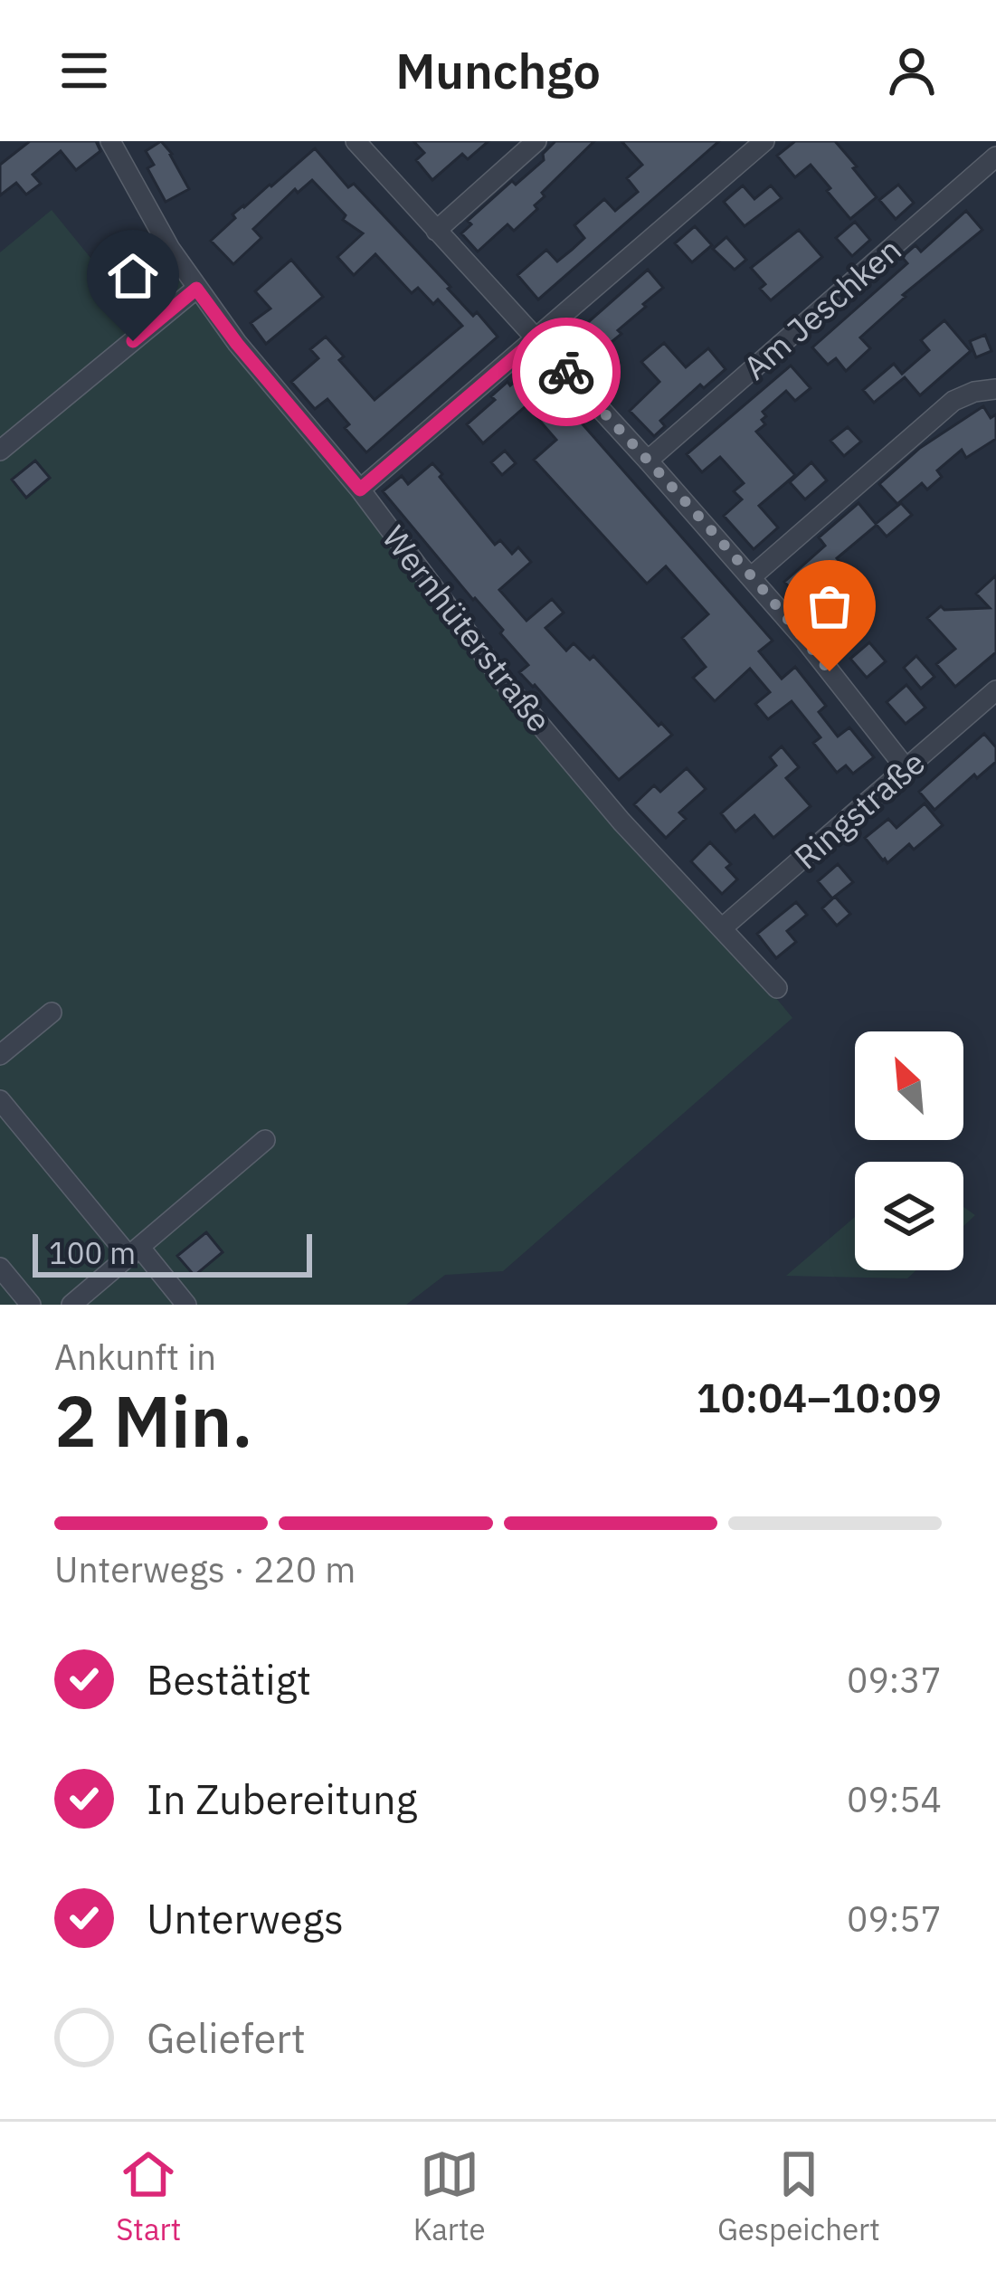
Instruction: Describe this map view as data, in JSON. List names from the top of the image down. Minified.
{"streets":{"street":["Am Jeschken","Wernhüterstraße","Ringstraße"]},"crossings":[["Wernhüterstraße","Ringstraße"]],"scale_bar":"100 m","north":"top left","page":{"header":"Munchgo","scale":"100 m","heading":["2 Min.","Ankunft in","10:04–10:09"],"bar":"Unterwegs · 220 m","list":[["Bestätigt","09:37"],["In Zubereitung","09:54"],["Unterwegs","09:57"],"Geliefert"],"tabs":["Start","Karte","Gespeichert"]}}
